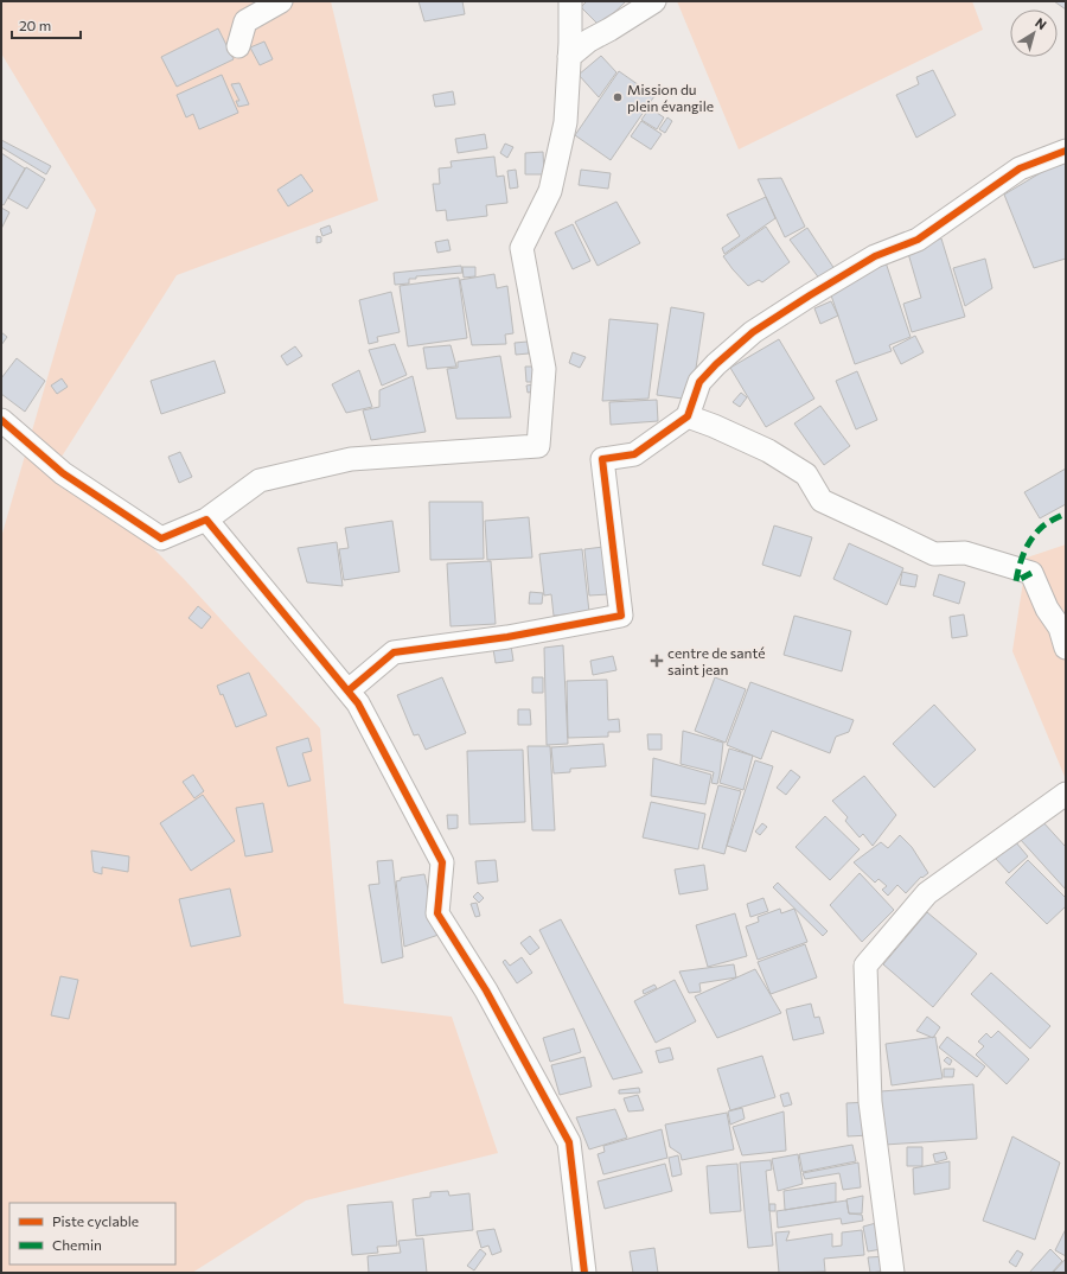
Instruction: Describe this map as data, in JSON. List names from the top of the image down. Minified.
{"places":{"other":["Mission du plein évangile"],"health":["centre de santé saint jean"]},"legend":["Piste cyclable","Chemin"],"scale_bar":"20 m","north":"top right"}
